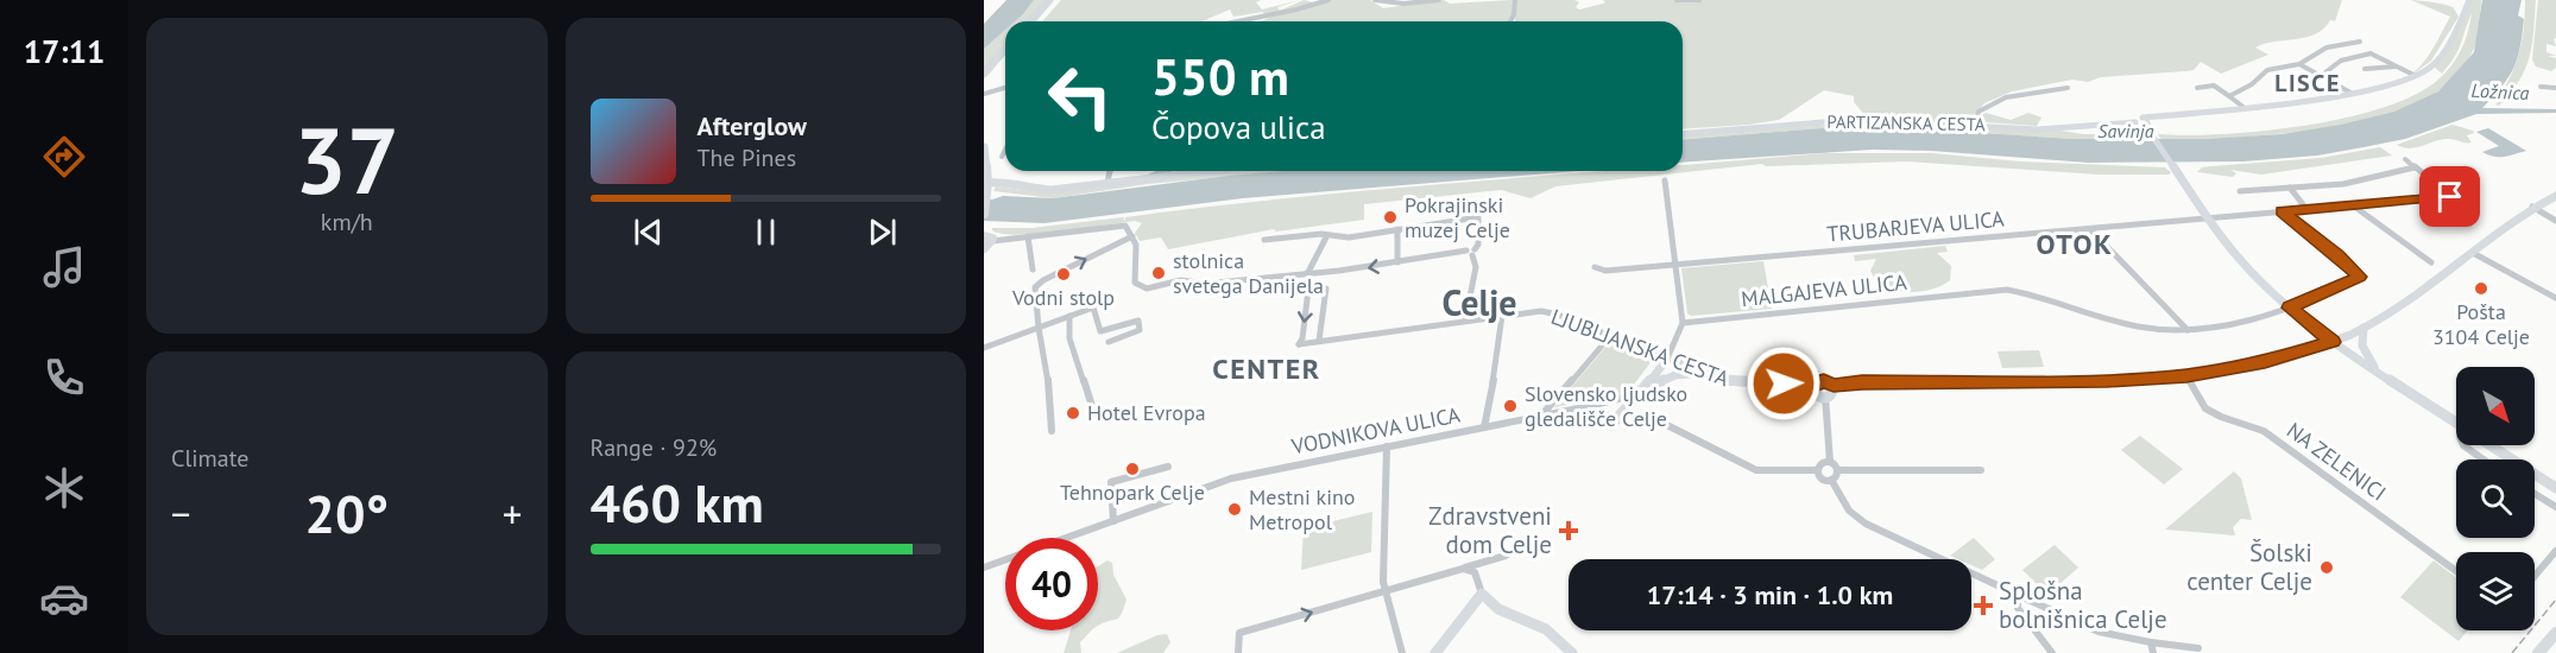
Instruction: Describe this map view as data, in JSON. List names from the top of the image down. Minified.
{"streets":{"street":["PARTIZANSKA CESTA","TRUBARJEVA ULICA","MALGAJEVA ULICA","LJUBLJANSKA CESTA","VODNIKOVA ULICA","NA ZELENICI"]},"crossings":[["LJUBLJANSKA CESTA","NA ZELENICI"]],"districts":["LISCE","OTOK","Celje","CENTER"],"water":["Ložnica","Savinja"],"places":{"other":["Pokrajinski muzej Celje","stolnica svetega Danijela","Vodni stolp","Pošta 3104 Celje","Slovensko ljudsko gledališče Celje","Hotel Evropa","Tehnopark Celje","Mestni kino Metropol","Šolski center Celje"],"health":["Zdravstveni dom Celje","Splošna bolnišnica Celje"]},"north":"bottom right","page":{"tabs":"17:11","tile":[["37","km/h"],"Climate",["Range · 92%","460 km"]],"turn":["550 m","Čopova ulica"],"song":["Afterglow","The Pines"],"heat":["−","20°","+"],"limit":"40","trip":"17:14 · 3 min · 1.0 km"}}
